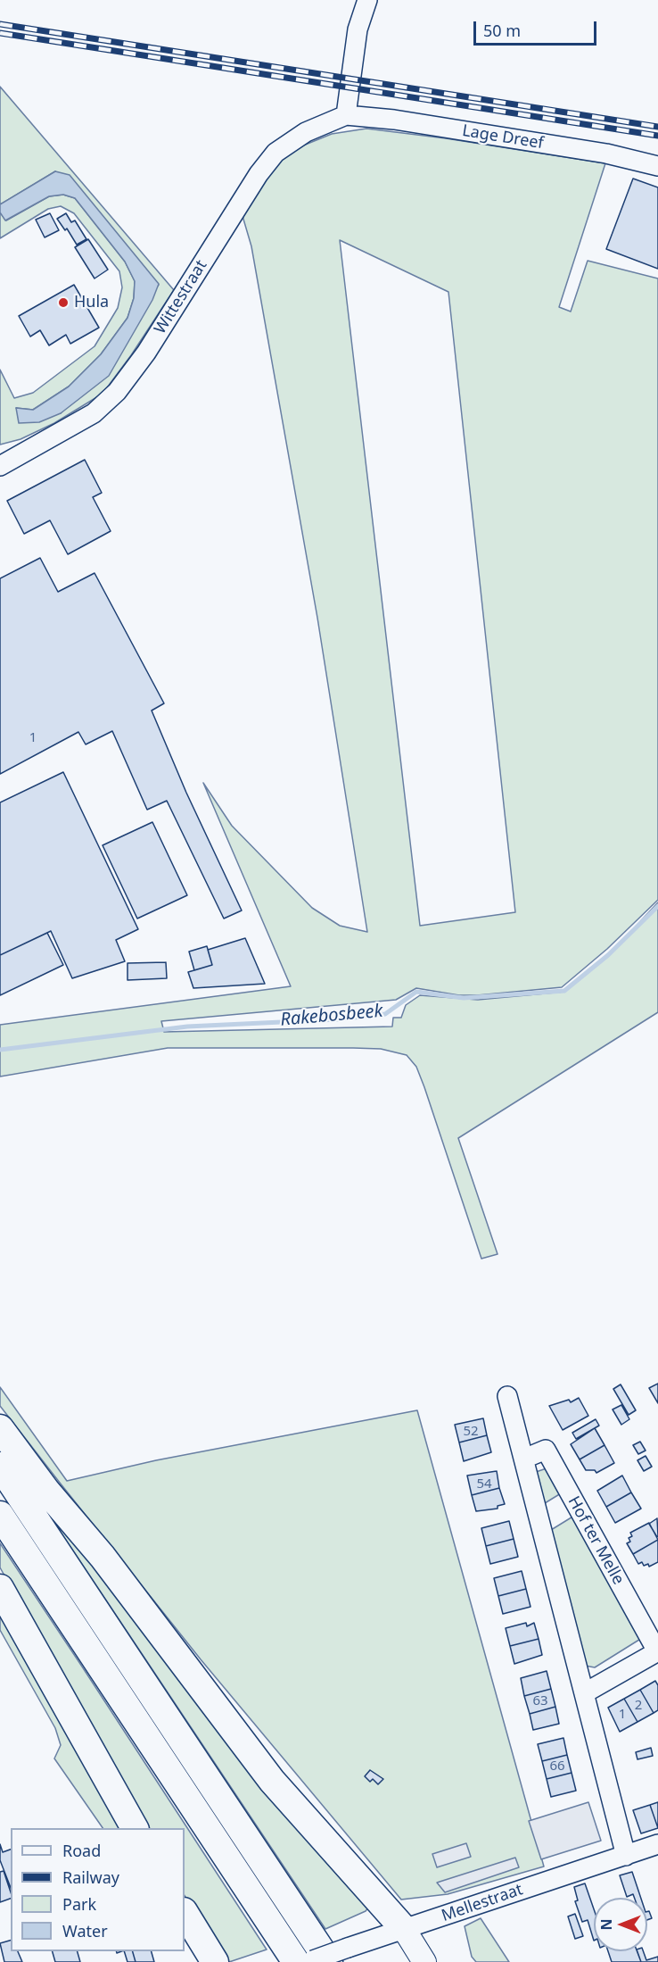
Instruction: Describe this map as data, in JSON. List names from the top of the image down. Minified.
{"streets":{"street":["Lage Dreef","Wittestraat","Hof ter Melle","Mellestraat"]},"crossings":[["Lage Dreef","Wittestraat"]],"water":["Rakebosbeek"],"places":["Hula"],"house_numbers":["1","52","54","63","2","1","66"],"legend":["Road","Railway","Park","Water"],"scale_bar":"50 m","north":"left"}
